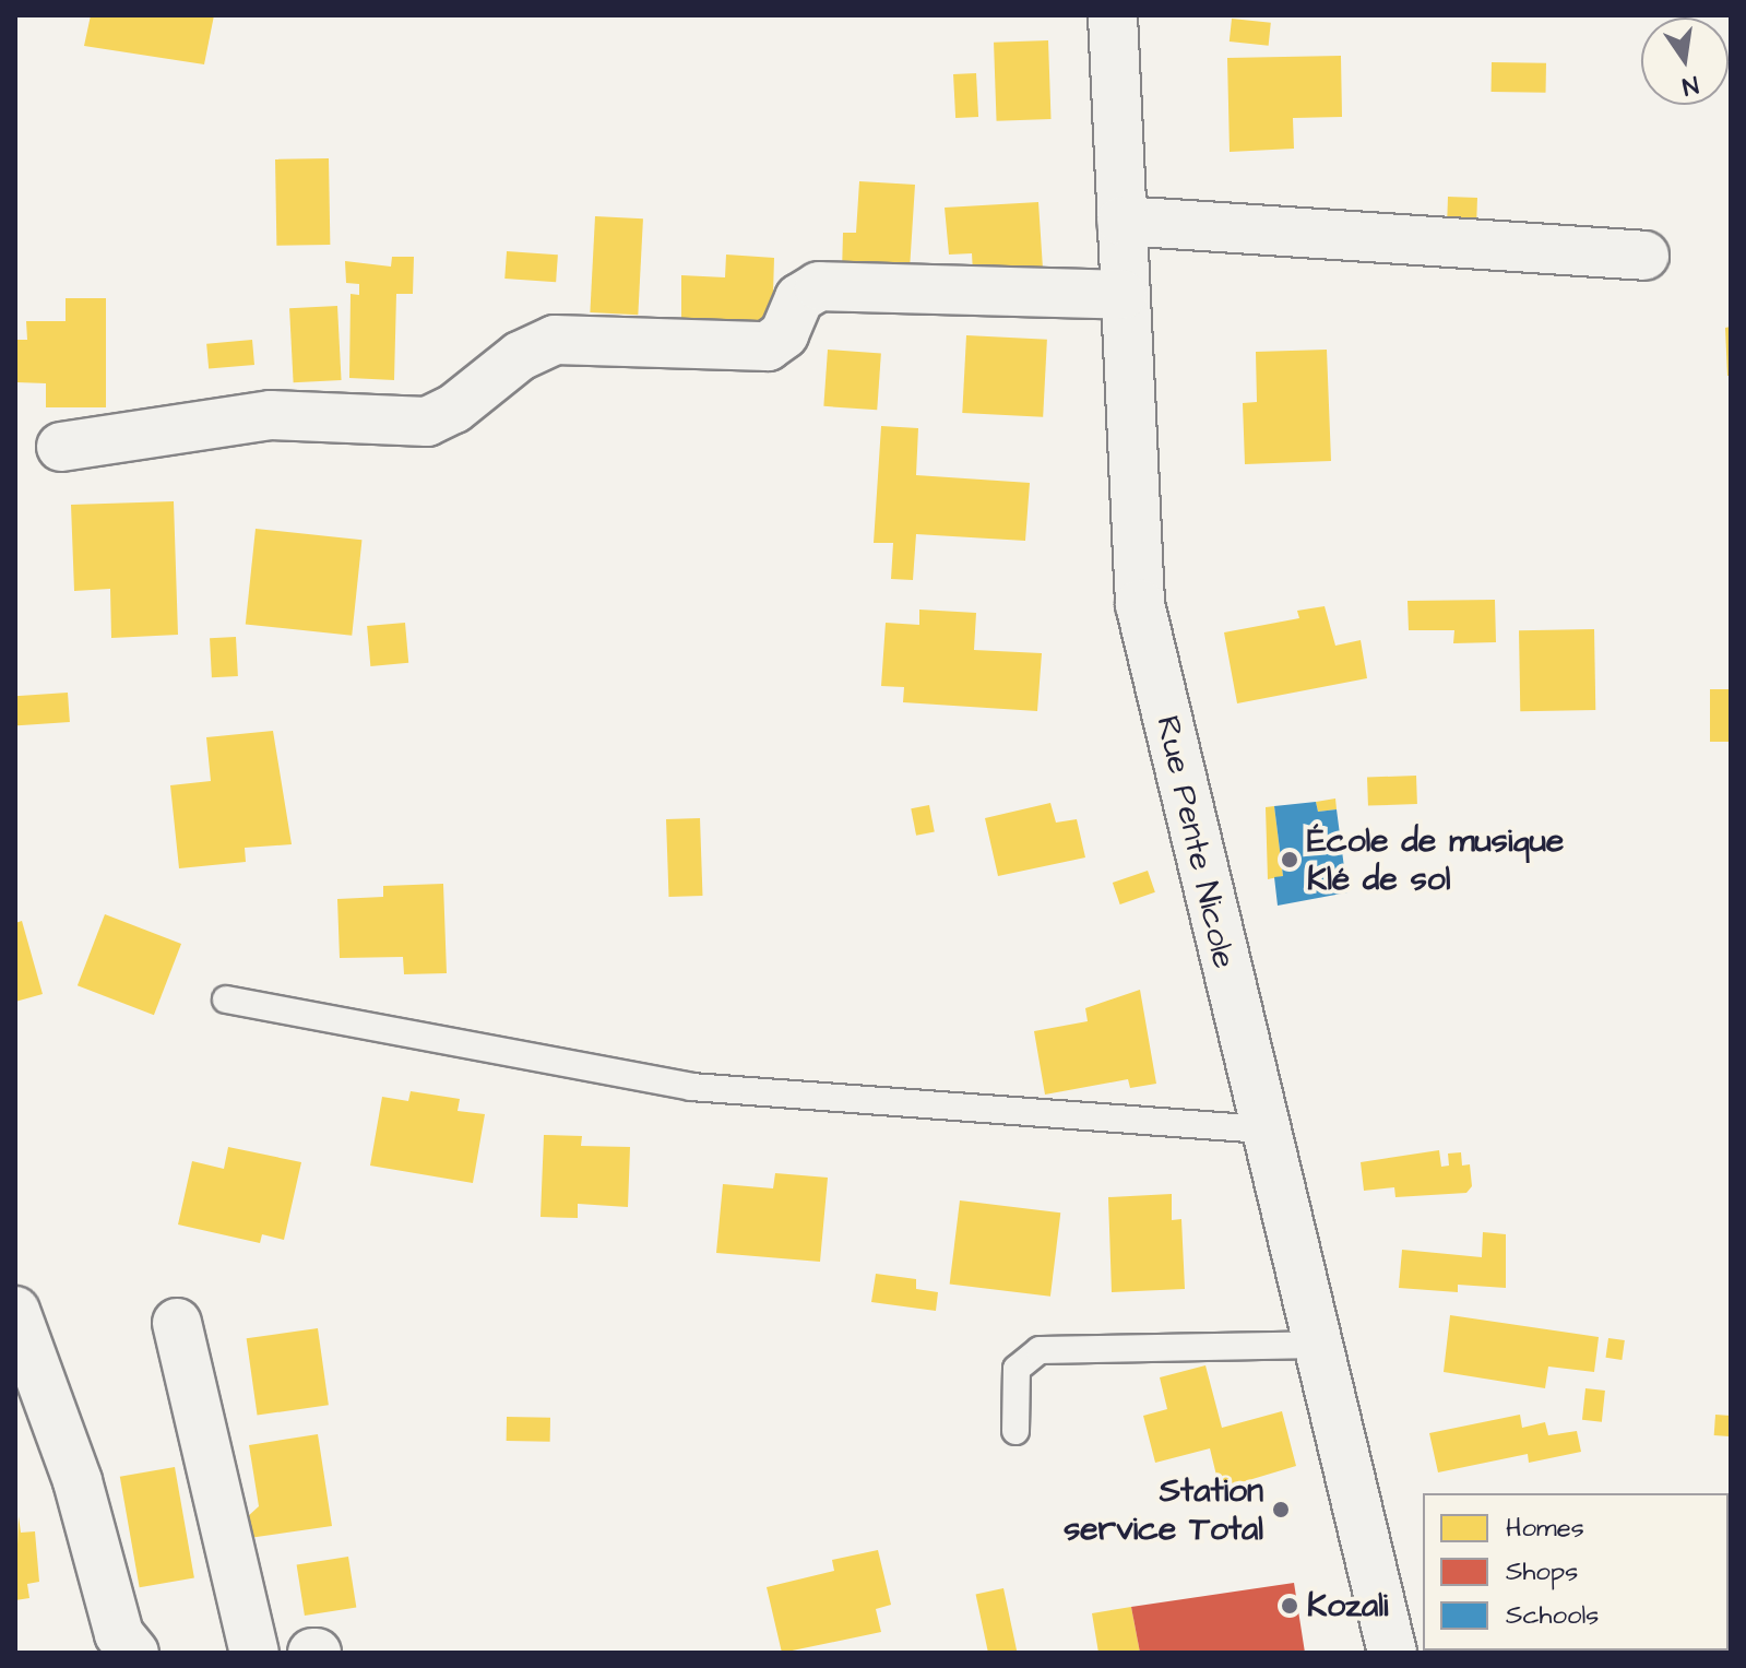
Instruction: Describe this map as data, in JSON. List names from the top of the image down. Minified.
{"streets":{"street":["Rue Pente Nicole"]},"places":["École de musique Klé de sol","Station service Total","Kozali"],"legend":["Homes","Shops","Schools"],"north":"bottom"}
